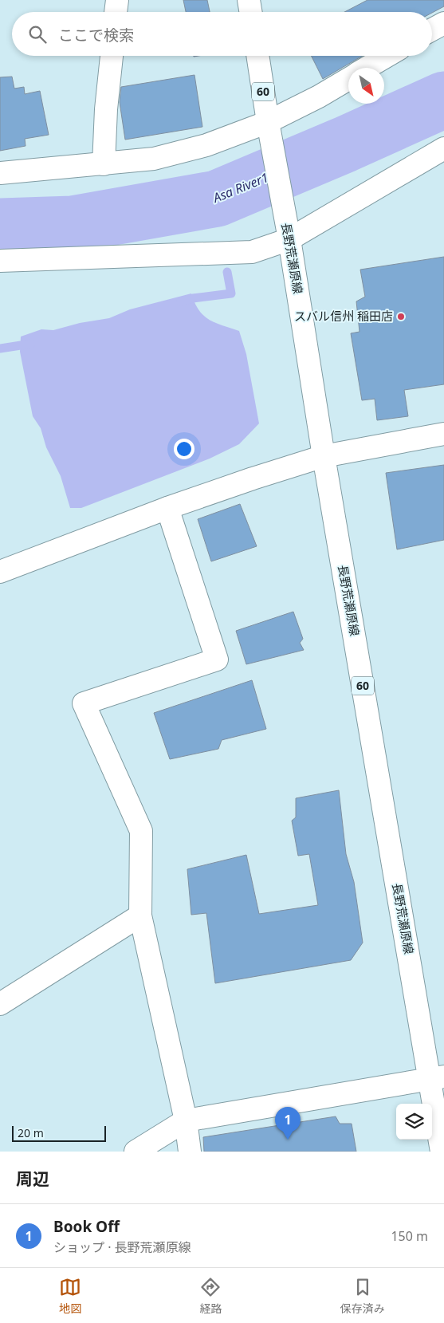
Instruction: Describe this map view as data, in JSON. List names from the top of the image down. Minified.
{"streets":{"street":["60","長野荒瀬原線"]},"water":["Asa River1"],"places":["スバル信州 稲田店"],"scale_bar":"20 m","north":"bottom right","page":{"search":"ここで検索","pins":"1","scale":"20 m","heading":"周辺","list":[{"mark":"1","name":"Book Off","note":"ショップ · 長野荒瀬原線","value":"150 m"}],"nav":["地図","経路","保存済み"]}}
